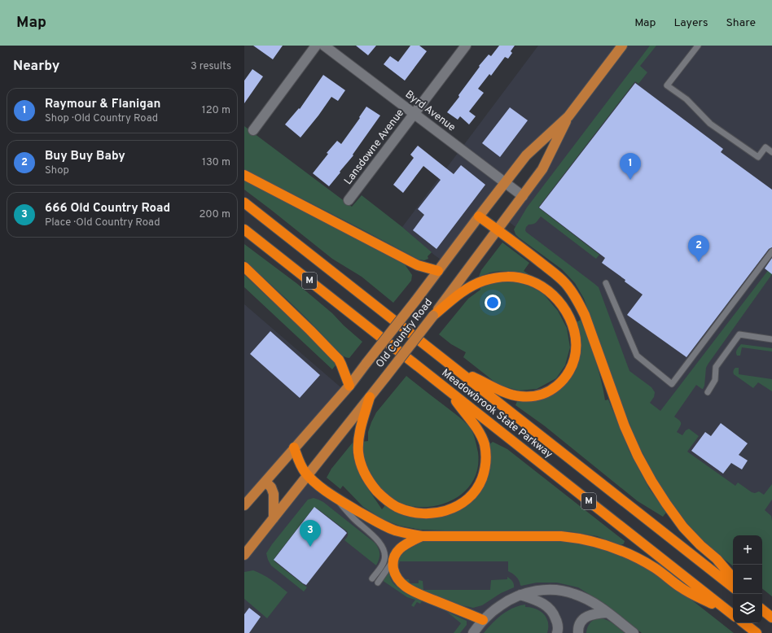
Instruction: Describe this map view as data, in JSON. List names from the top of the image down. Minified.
{"streets":{"highway":["M","Meadowbrook State Parkway"],"main road":["Old Country Road"],"street":["Byrd Avenue","Lansdowne Avenue"]},"crossings":[["Byrd Avenue","Lansdowne Avenue"],["Byrd Avenue","Old Country Road"]],"page":{"header":"Map","nav":["Map","Layers","Share"],"heading":["Nearby","3 results"],"list":[{"mark":"1","name":"Raymour & Flanigan","note":"Shop · Old Country Road","value":"120 m"},{"mark":"2","name":"Buy Buy Baby","note":"Shop","value":"130 m"},{"mark":"3","name":"666 Old Country Road","note":"Place · Old Country Road","value":"200 m"}],"pins":["1","2","3"],"map_buttons":["+","−"]}}
